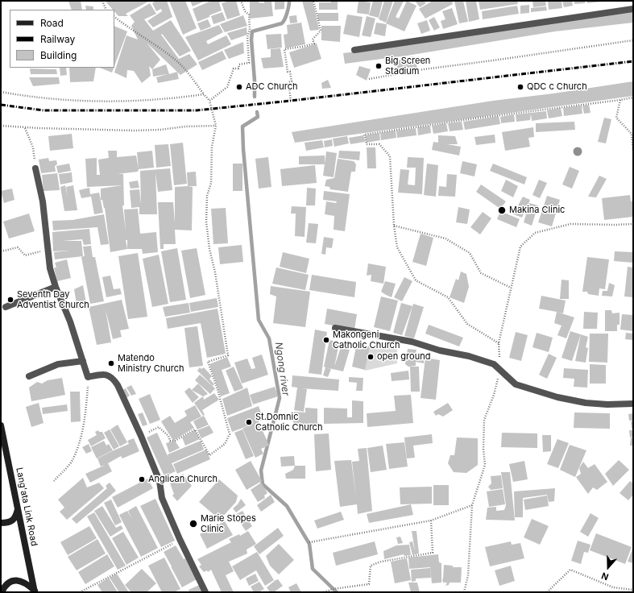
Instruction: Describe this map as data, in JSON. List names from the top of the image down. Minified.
{"streets":{"main road":["Lang'ata Link Road"]},"water":["Ngong river"],"places":["Big Screen Stadium","ADC Church","QDC c Church","Makina Clinic","Seventh Day Adventist Church","Makongeni Catholic Church","open ground","Matendo Ministry Church","St.Domnic Catholic Church","Anglican Church","Marie Stopes Clinic"],"legend":["Road","Railway","Building"],"north":"bottom"}
